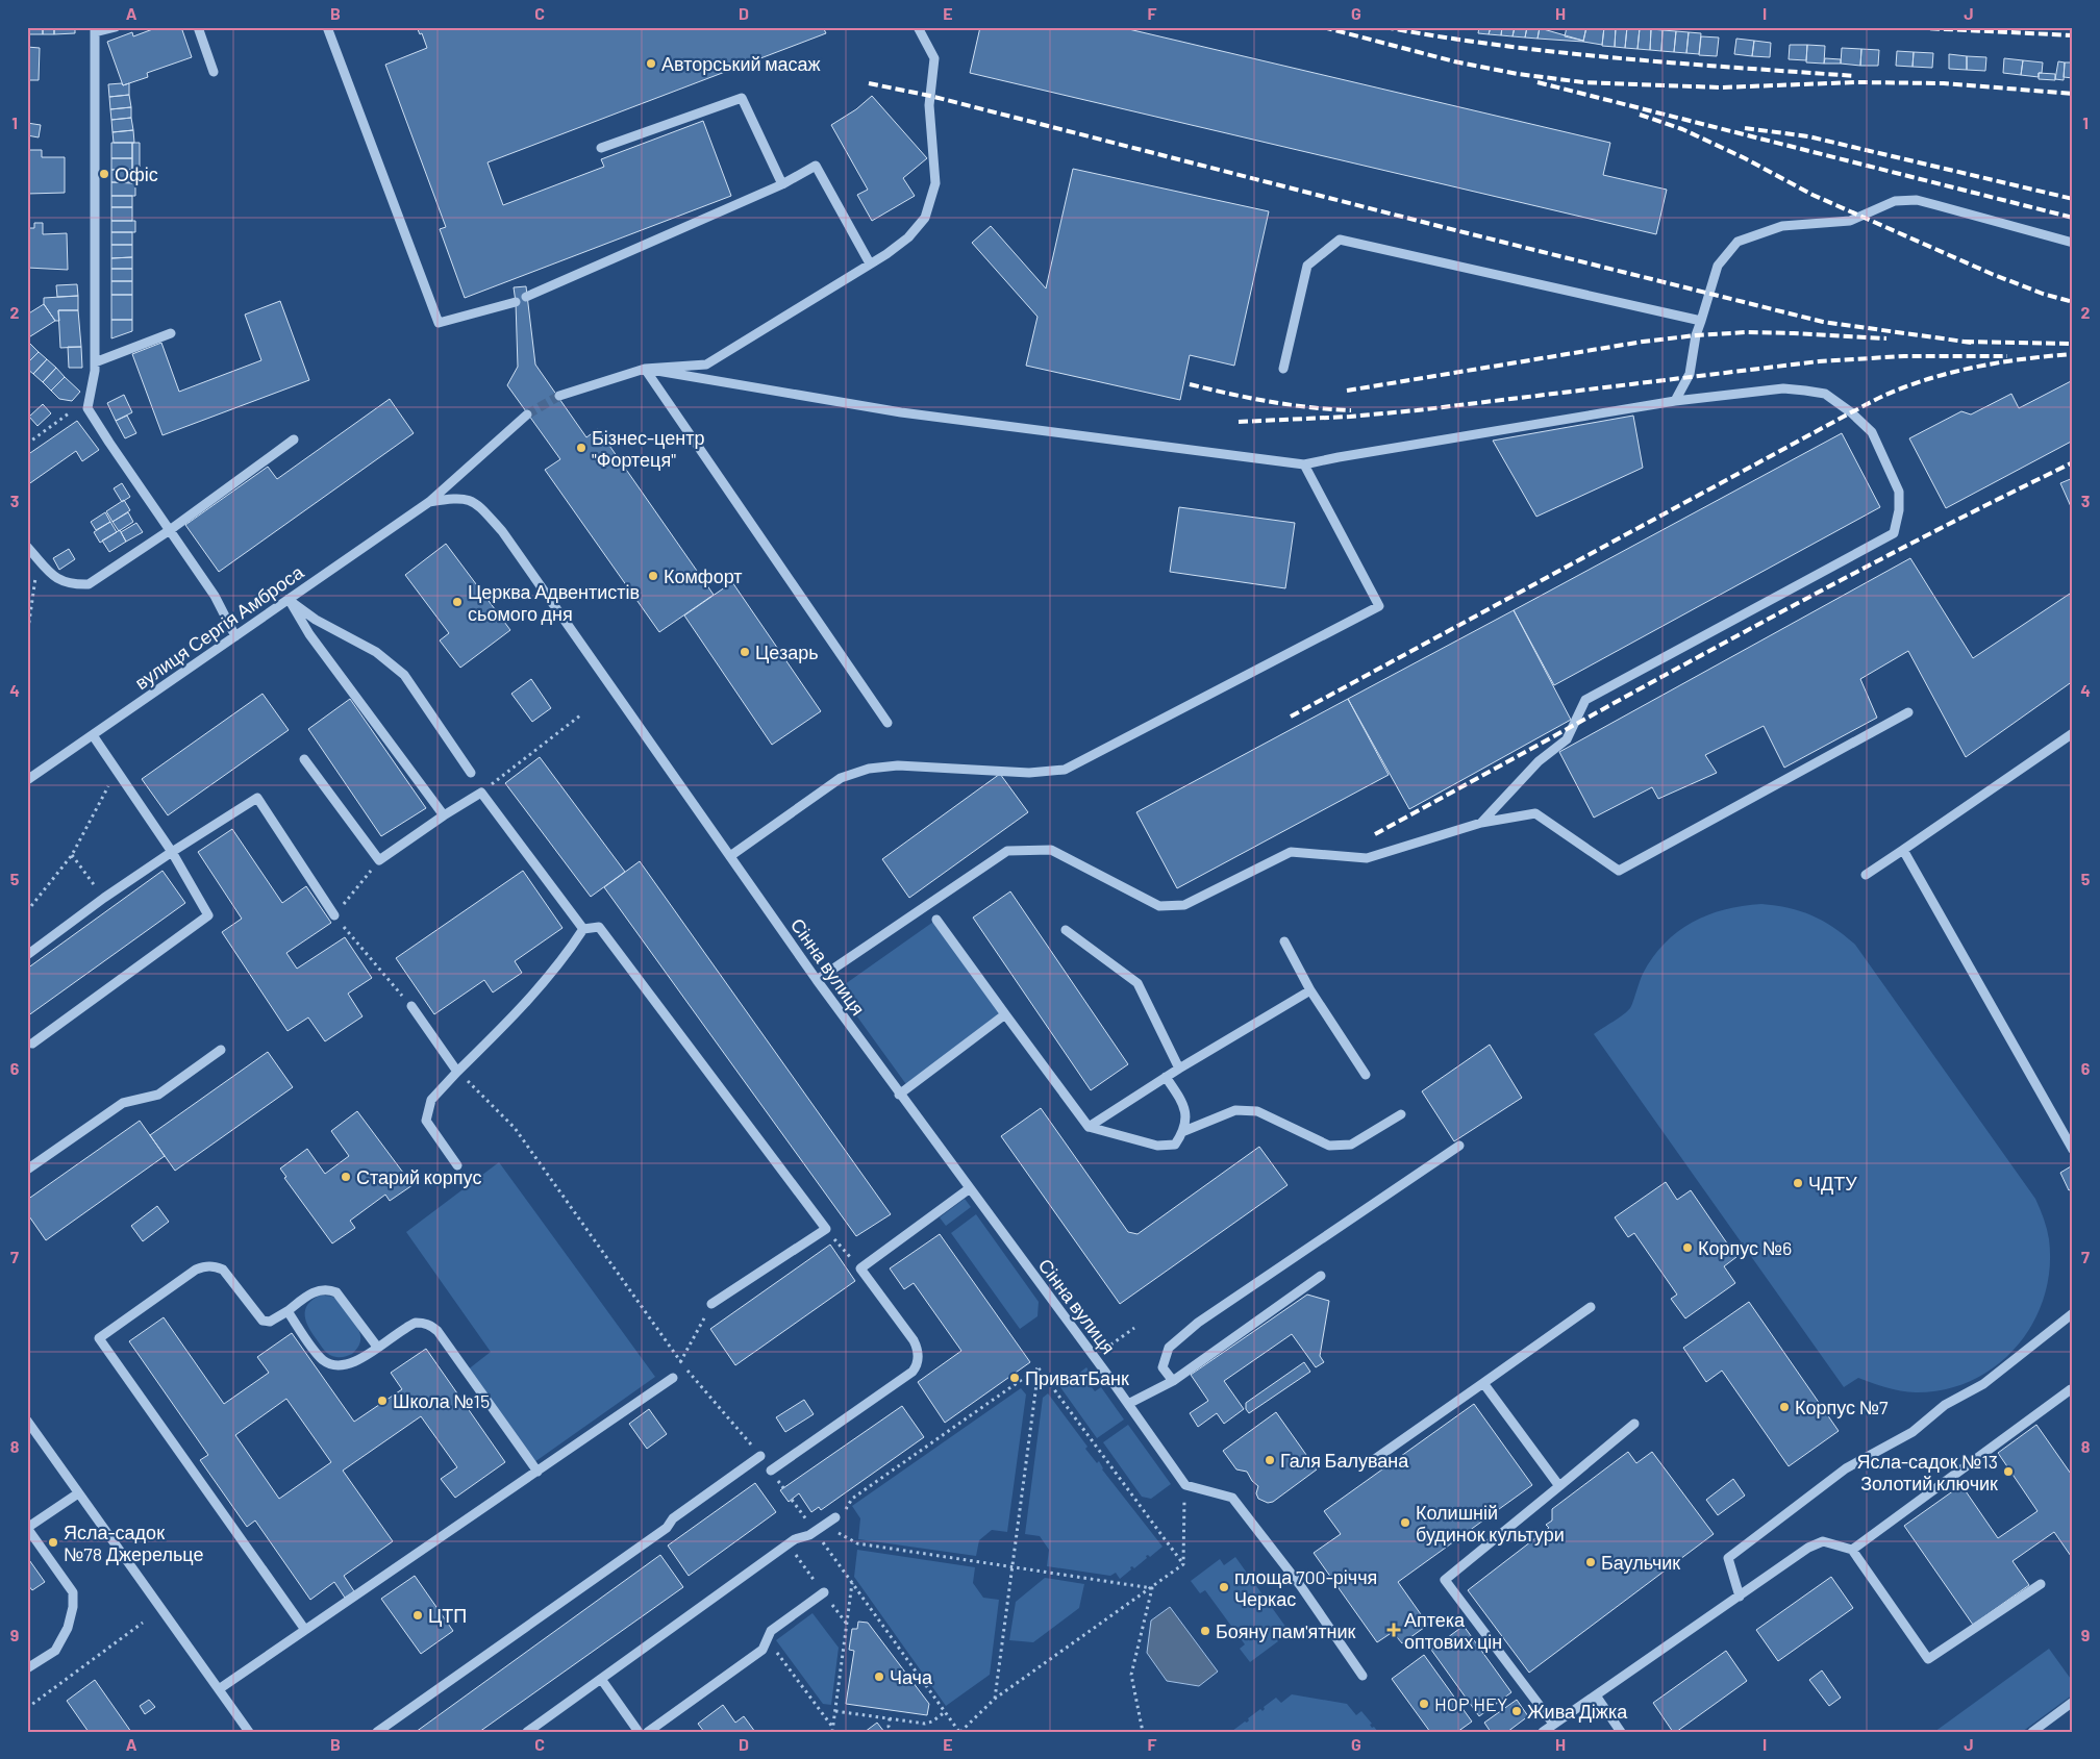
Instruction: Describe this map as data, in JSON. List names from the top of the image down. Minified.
{"streets":{"street":["вулиця Сергія Амброса","Сінна вулиця"]},"crossings":[["вулиця Сергія Амброса","Сінна вулиця"]],"places":{"other":["Авторський масаж","Офіс","Бізнес-центр \"Фортеця\"","Комфорт","Церква Адвентистів сьомого дня","Цезарь","Старий корпус","ЧДТУ","Корпус №6","ПриватБанк","Школа №15","Корпус №7","Галя Балувана","Ясла-садок №13 Золотий ключик","Колишній будинок культури","Ясла-садок №78 Джерельце","Баульчик","площа 700-річчя Черкас","ЦТП","Бояну пам'ятник","Чача","HOP HEY","Жива Діжка"],"health":["Аптека оптових цін"]},"grid":{"columns":["A","B","C","D","E","F","G","H","I","J"],"rows":["1","2","3","4","5","6","7","8","9"]}}
